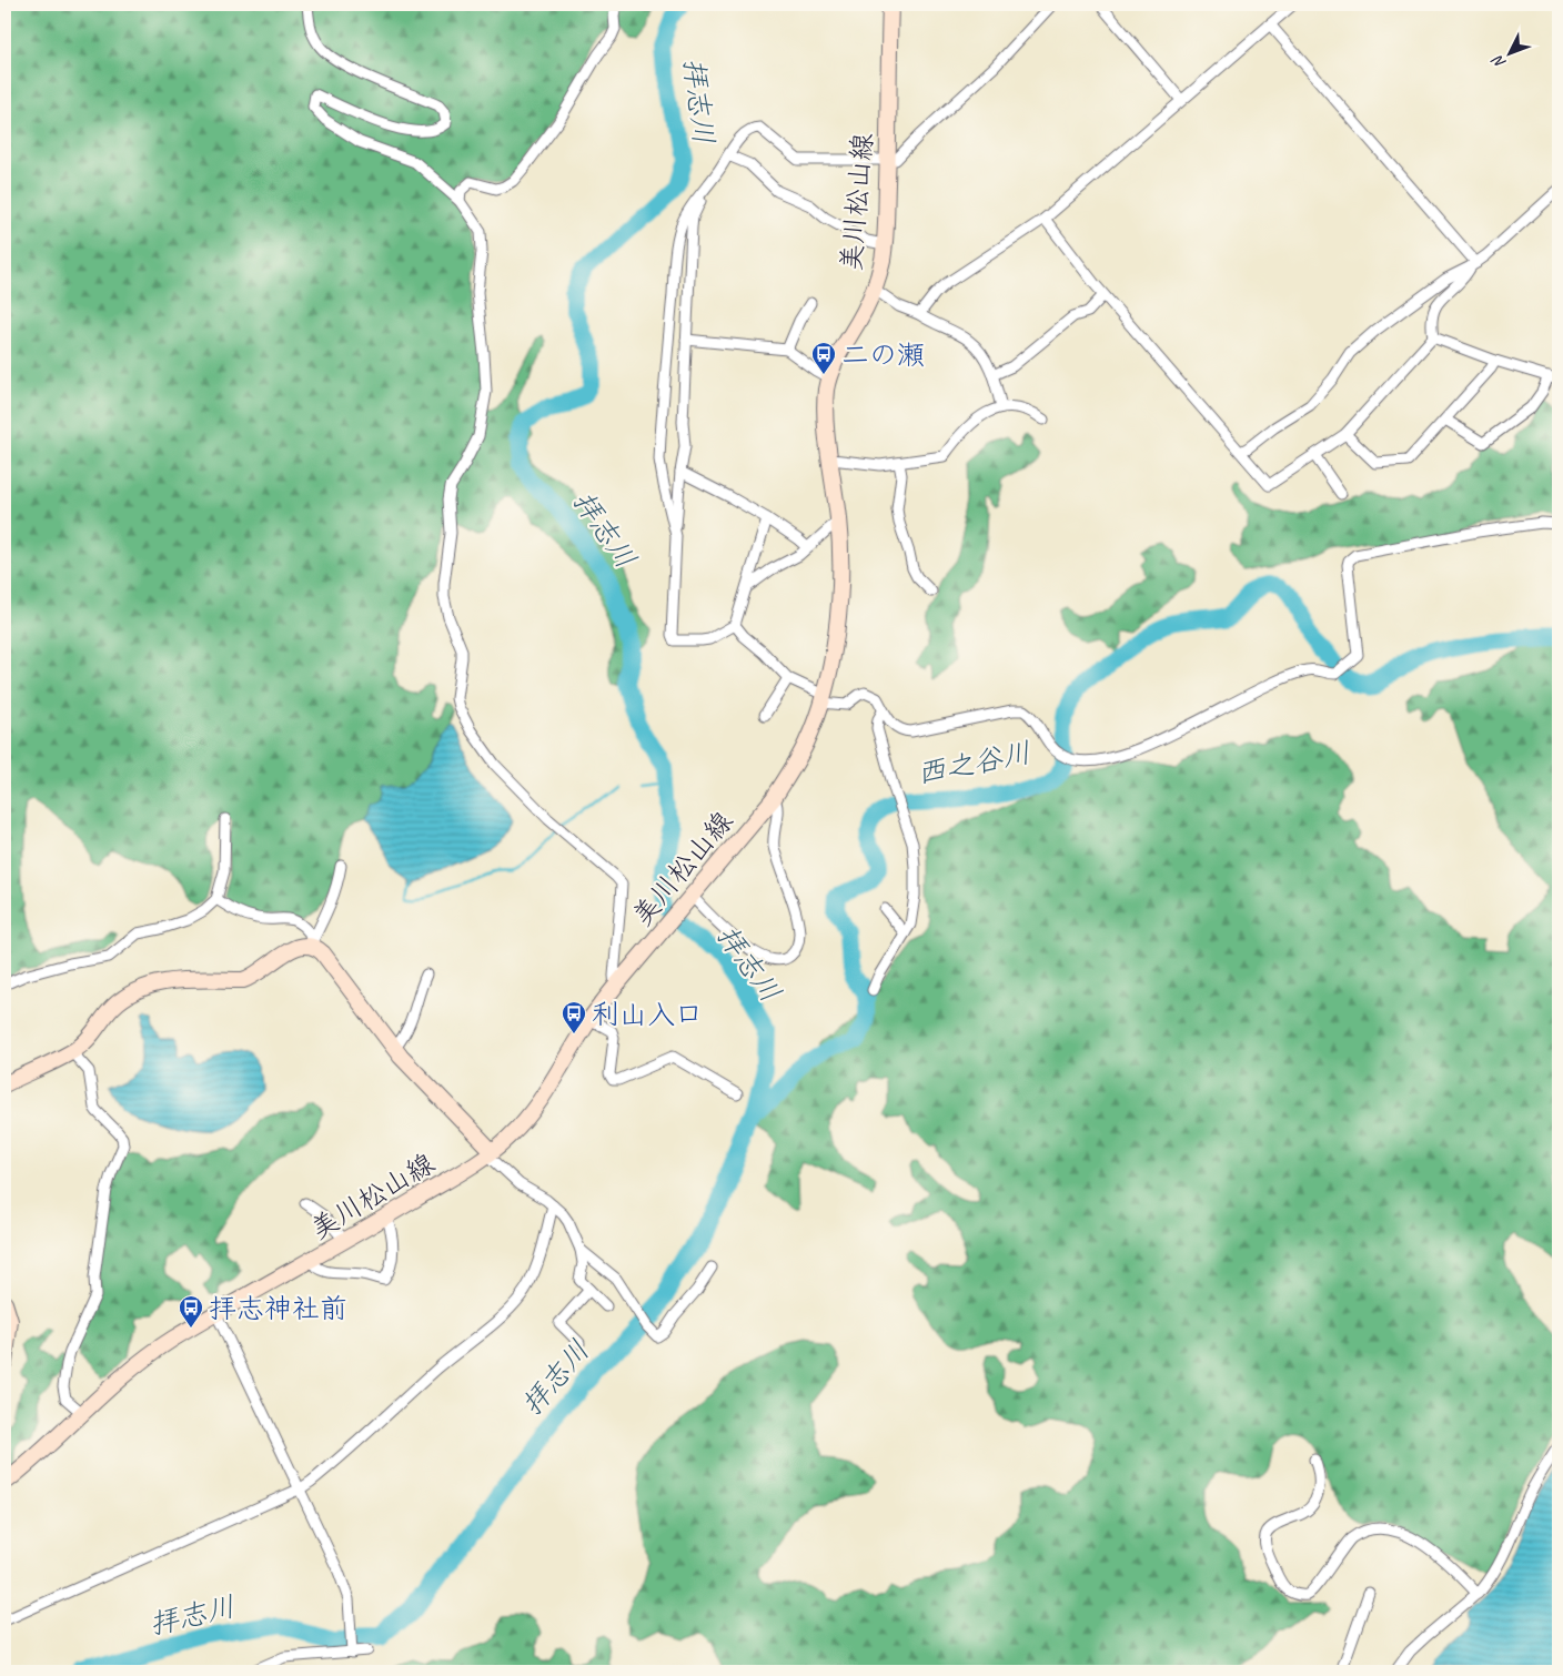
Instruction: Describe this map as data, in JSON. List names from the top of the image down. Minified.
{"streets":{"main road":["美川松山線"]},"water":["拝志川","西之谷川"],"places":{"bus stop":["二の瀬","利山入口","拝志神社前"]},"north":"bottom left"}
